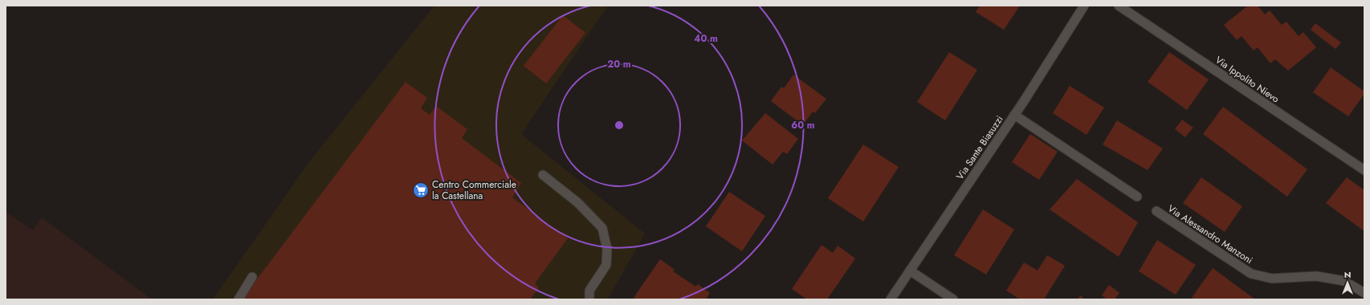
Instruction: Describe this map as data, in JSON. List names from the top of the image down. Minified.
{"streets":{"street":["Via Ippolito Nievo","Via Sante Biasuzzi","Via Alessandro Manzoni"]},"places":{"supermarket":["Centro Commerciale la Castellana"]},"north":"top","rings":["40 m","20 m","60 m"]}
